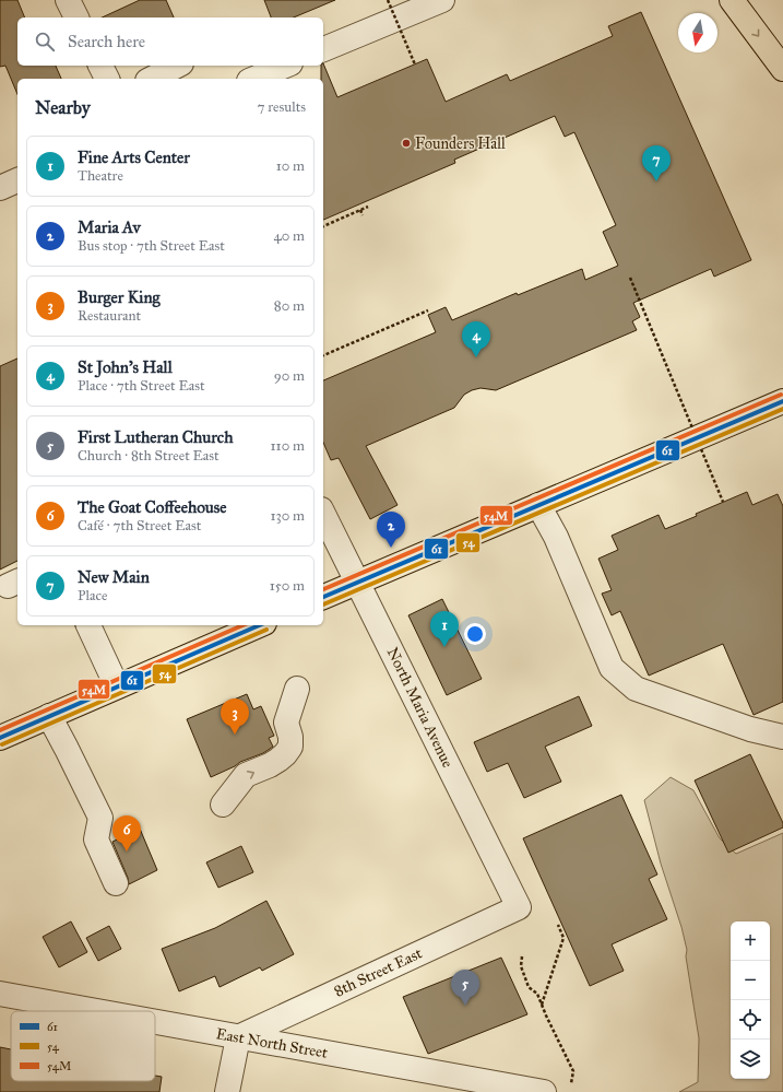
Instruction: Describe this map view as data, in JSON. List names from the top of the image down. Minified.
{"streets":{"street":["North Maria Avenue","8th Street East","East North Street"]},"crossings":[["North Maria Avenue","8th Street East"],["8th Street East","East North Street"]],"places":["Founders Hall"],"lines":["transit line 54M","transit line 61","transit line 54"],"legend":["61","54","54M"],"north":"bottom","page":{"search":"Search here","heading":["Nearby","7 results"],"list":[{"mark":"1","name":"Fine Arts Center","note":"Theatre","value":"10 m"},{"mark":"2","name":"Maria Av","note":"Bus stop · 7th Street East","value":"40 m"},{"mark":"3","name":"Burger King","note":"Restaurant","value":"80 m"},{"mark":"4","name":"St John's Hall","note":"Place · 7th Street East","value":"90 m"},{"mark":"5","name":"First Lutheran Church","note":"Church · 8th Street East","value":"110 m"},{"mark":"6","name":"The Goat Coffeehouse","note":"Café · 7th Street East","value":"130 m"},{"mark":"7","name":"New Main","note":"Place","value":"150 m"}],"pins":["7","4","2","1","3","6","5"],"map_buttons":["+","−"]}}
